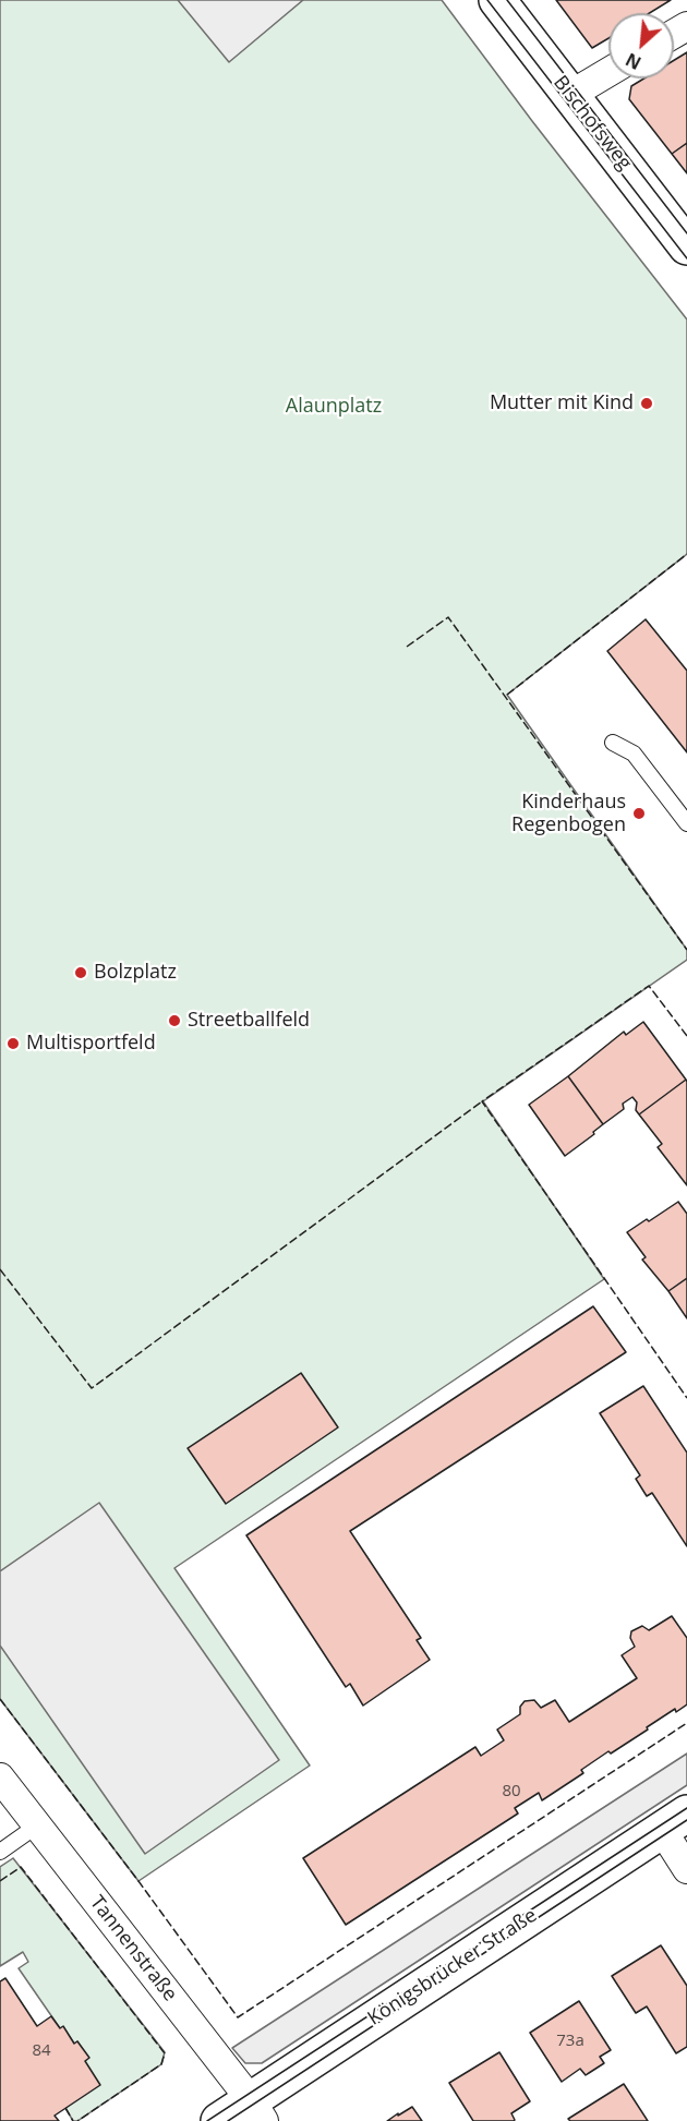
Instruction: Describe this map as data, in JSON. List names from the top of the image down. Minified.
{"streets":{"main road":["Bischofsweg","Königsbrücker Straße"],"street":["Tannenstraße"]},"crossings":[["Tannenstraße","Königsbrücker Straße"]],"parks":["Alaunplatz"],"places":["Mutter mit Kind","Kinderhaus Regenbogen","Bolzplatz","Streetballfeld","Multisportfeld"],"house_numbers":["80","73a","84"],"north":"bottom left"}
